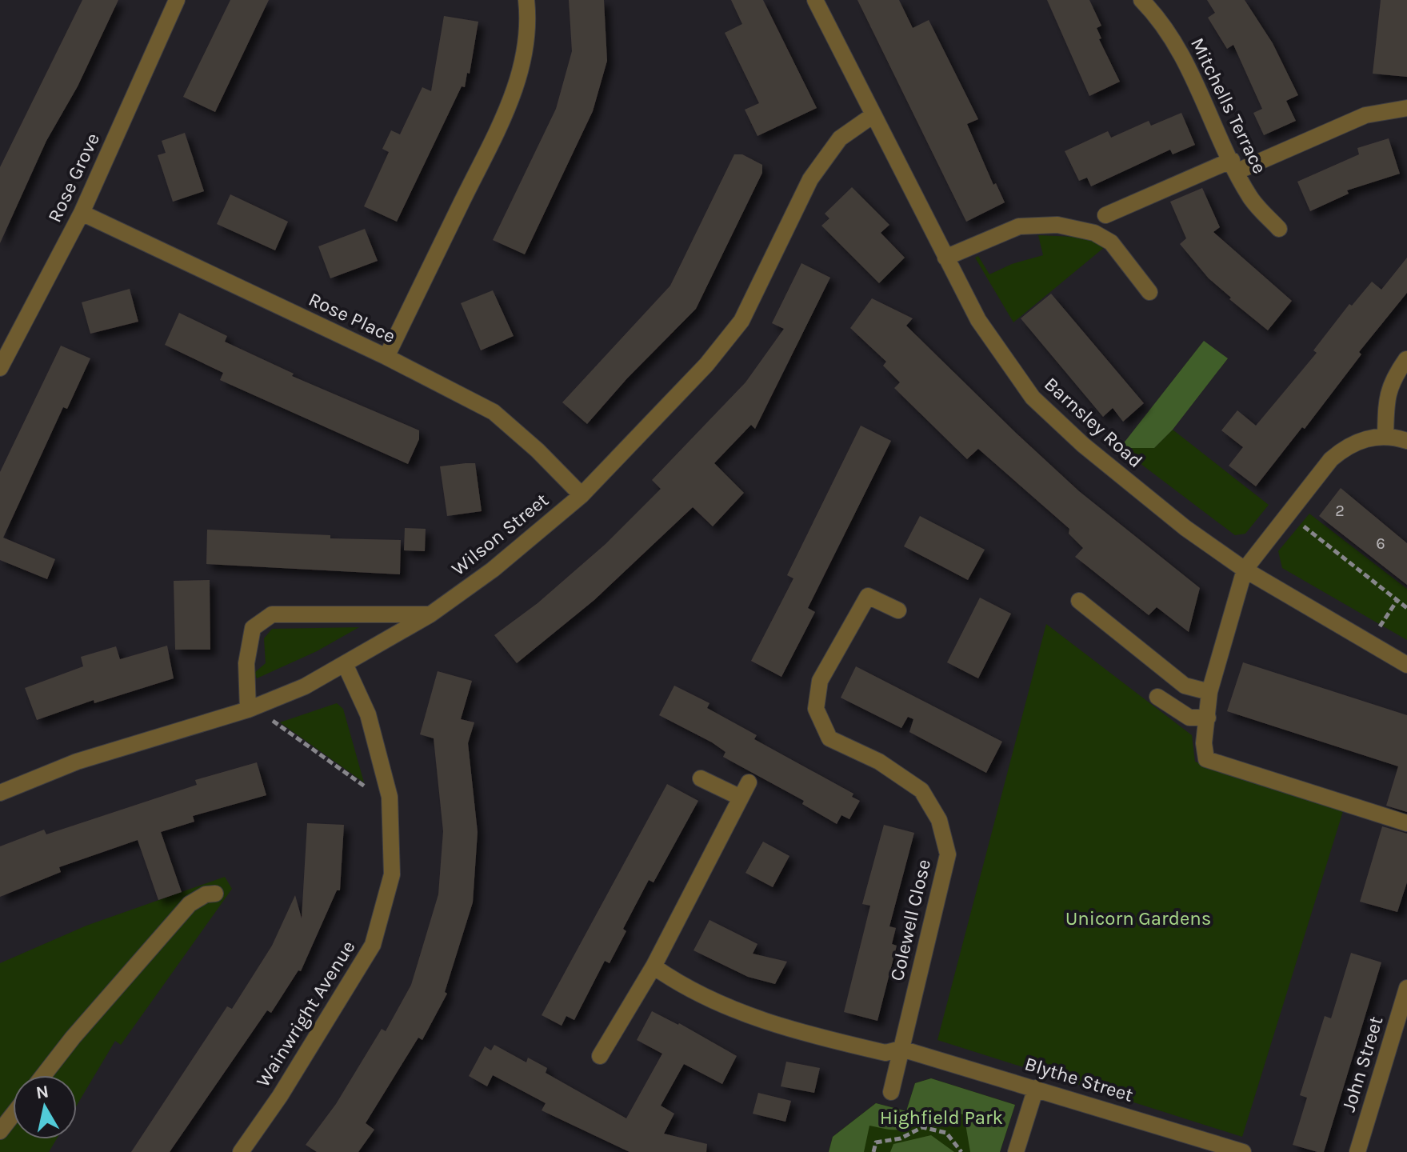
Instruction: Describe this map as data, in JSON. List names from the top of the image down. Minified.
{"streets":{"street":["Mitchells Terrace","Rose Grove","Rose Place","Barnsley Road","Wilson Street","Colewell Close","Wainwright Avenue","John Street","Blythe Street"]},"crossings":[["Rose Grove","Rose Place"],["Rose Place","Wilson Street"],["Barnsley Road","Wilson Street"],["Wilson Street","Wainwright Avenue"],["Colewell Close","Blythe Street"]],"parks":["Unicorn Gardens","Highfield Park"],"house_numbers":["2","6"],"north":"top"}
